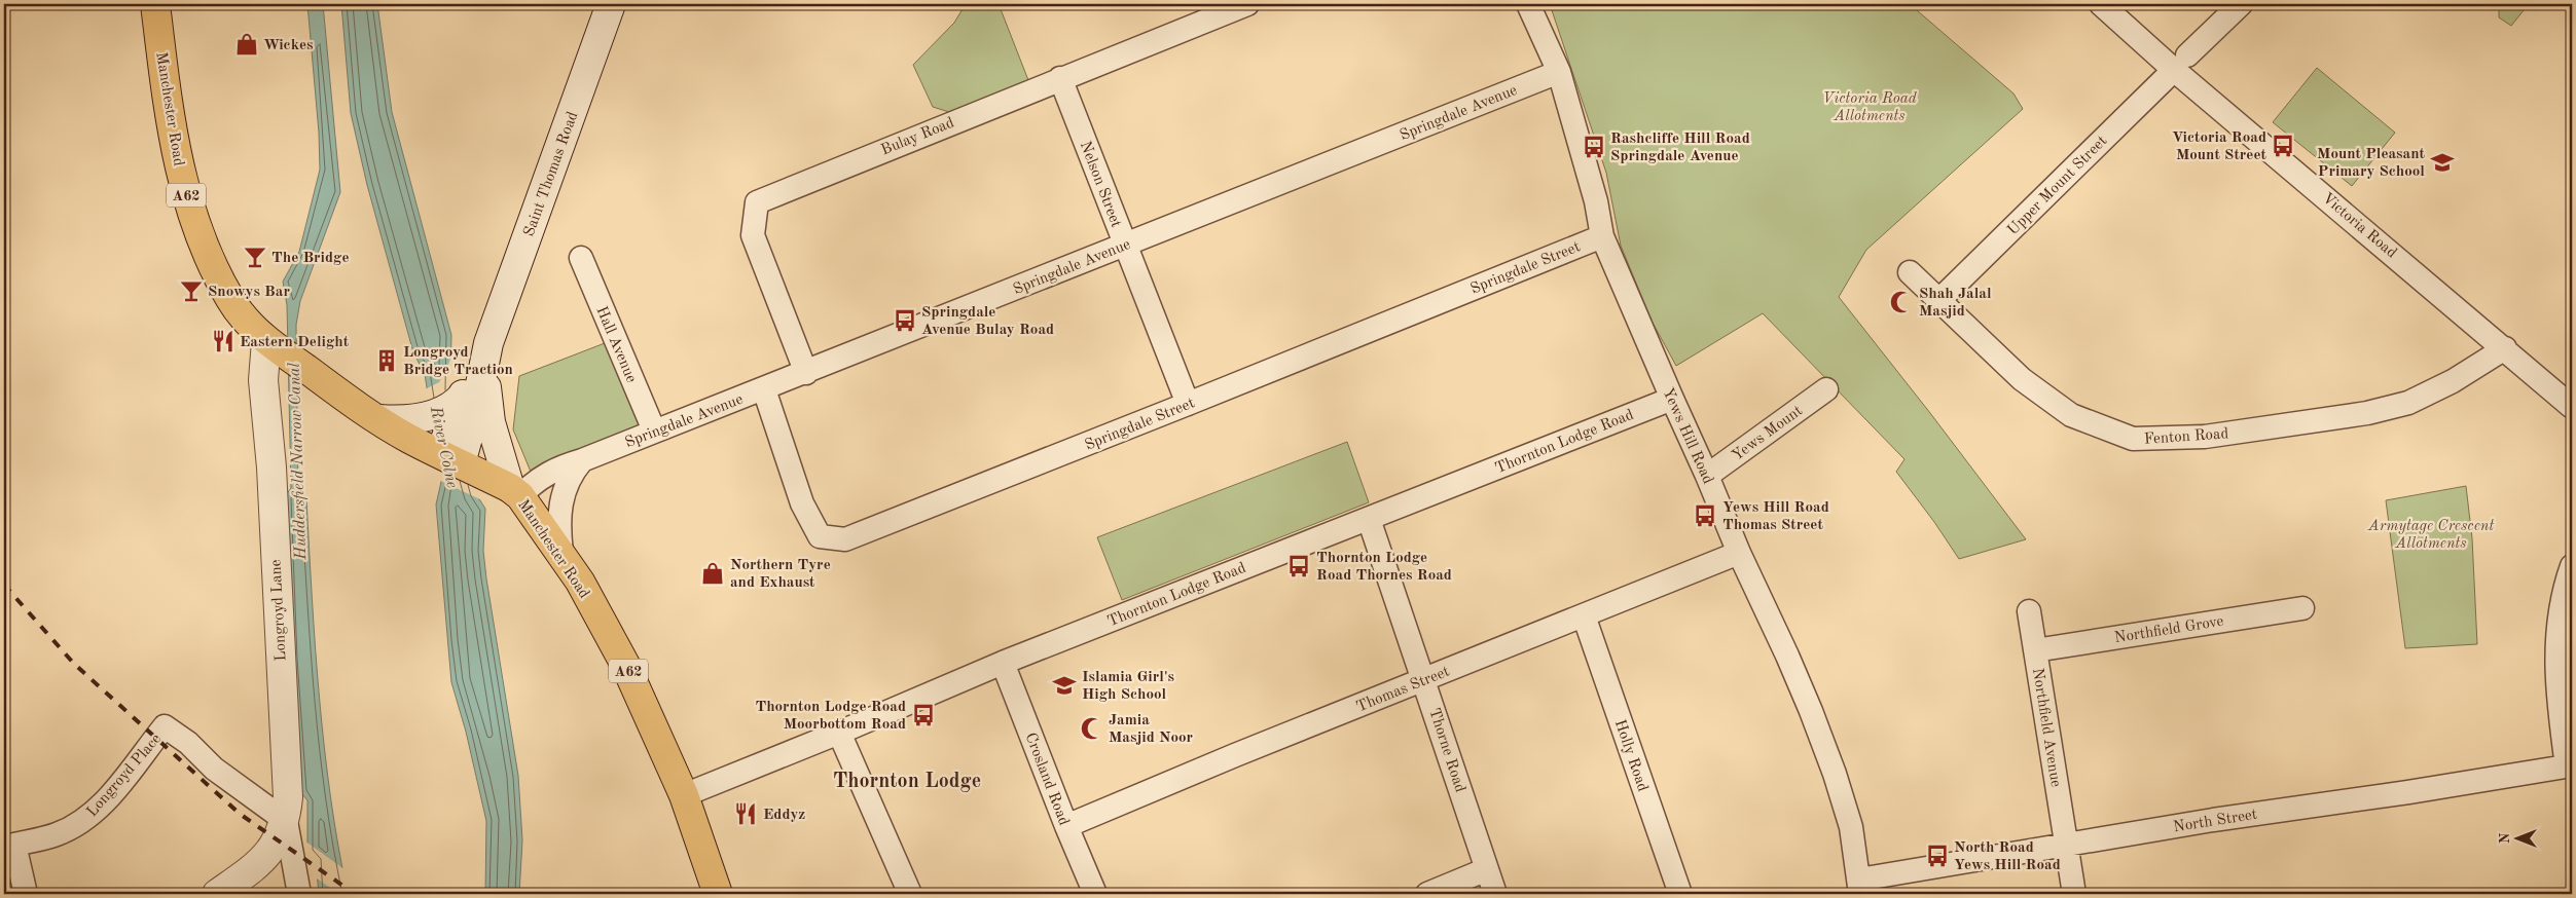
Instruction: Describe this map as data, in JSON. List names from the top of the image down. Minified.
{"streets":{"main road":["Manchester Road","Saint Thomas Road","A62","Longroyd Lane"],"street":["Springdale Avenue","Bulay Road","Nelson Street","Upper Mount Street","Victoria Road","Springdale Street","Hall Avenue","Yews Mount","Yews Hill Road","Fenton Road","Thornton Lodge Road","Northfield Grove","Thomas Street","Northfield Avenue","Thorne Road","Holly Road","Longroyd Place","Crosland Road","North Street"]},"crossings":[["Manchester Road","Springdale Avenue"],["Manchester Road","Saint Thomas Road"],["Manchester Road","Thornton Lodge Road"],["Manchester Road","Longroyd Lane"],["Springdale Avenue","Bulay Road"],["Springdale Avenue","Nelson Street"],["Springdale Avenue","Springdale Street"],["Springdale Avenue","Hall Avenue"],["Springdale Avenue","Yews Hill Road"],["Bulay Road","Nelson Street"],["Nelson Street","Springdale Street"],["Upper Mount Street","Victoria Road"],["Upper Mount Street","Fenton Road"],["Victoria Road","Fenton Road"],["Springdale Street","Yews Hill Road"],["Yews Mount","Yews Hill Road"],["Yews Hill Road","Thornton Lodge Road"],["Yews Hill Road","Thomas Street"],["Yews Hill Road","North Street"],["Thornton Lodge Road","Thorne Road"],["Thornton Lodge Road","Crosland Road"],["Longroyd Lane","Longroyd Place"],["Northfield Grove","Northfield Avenue"],["Thomas Street","Thorne Road"],["Thomas Street","Holly Road"],["Thomas Street","Crosland Road"],["Northfield Avenue","North Street"]],"districts":["Thornton Lodge"],"water":["River Colne","Huddersfield Narrow Canal"],"parks":["Victoria Road Allotments","Armytage Crescent Allotments"],"places":{"shop":["Wickes","Northern Tyre and Exhaust"],"bus stop":["Victoria Road Mount Street","Rashcliffe Hill Road Springdale Avenue","Springdale Avenue Bulay Road","Yews Hill Road Thomas Street","Thornton Lodge Road Thornes Road","Thornton Lodge Road Moorbottom Road","North Road Yews Hill Road"],"school or university":["Mount Pleasant Primary School","Islamia Girl's High School"],"bar":["The Bridge","Snowys Bar"],"mosque":["Shah Jalal Masjid","Jamia Masjid Noor"],"restaurant":["Eastern Delight","Eddyz"],"building":["Longroyd Bridge Traction"]},"north":"left"}
